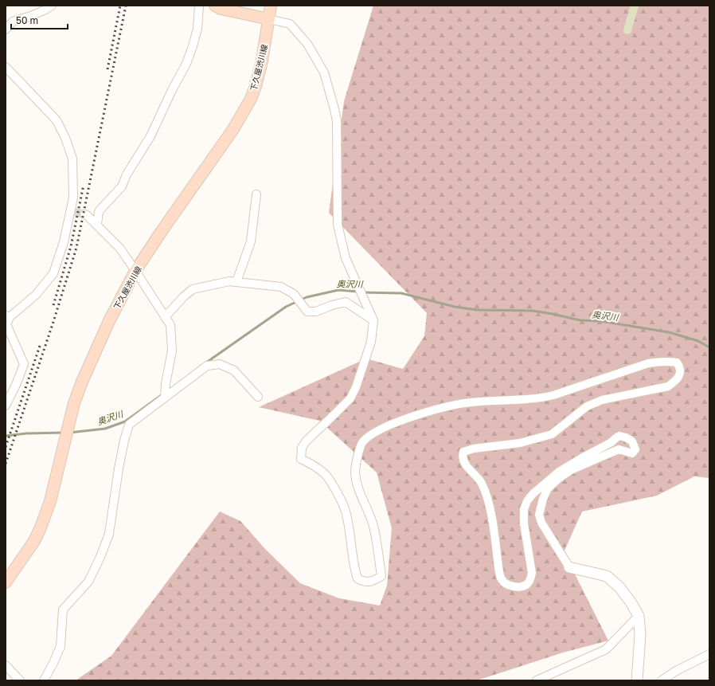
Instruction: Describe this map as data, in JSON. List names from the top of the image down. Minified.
{"streets":{"main road":["下久屋渋川線"]},"water":["奥沢川"],"scale_bar":"50 m"}
